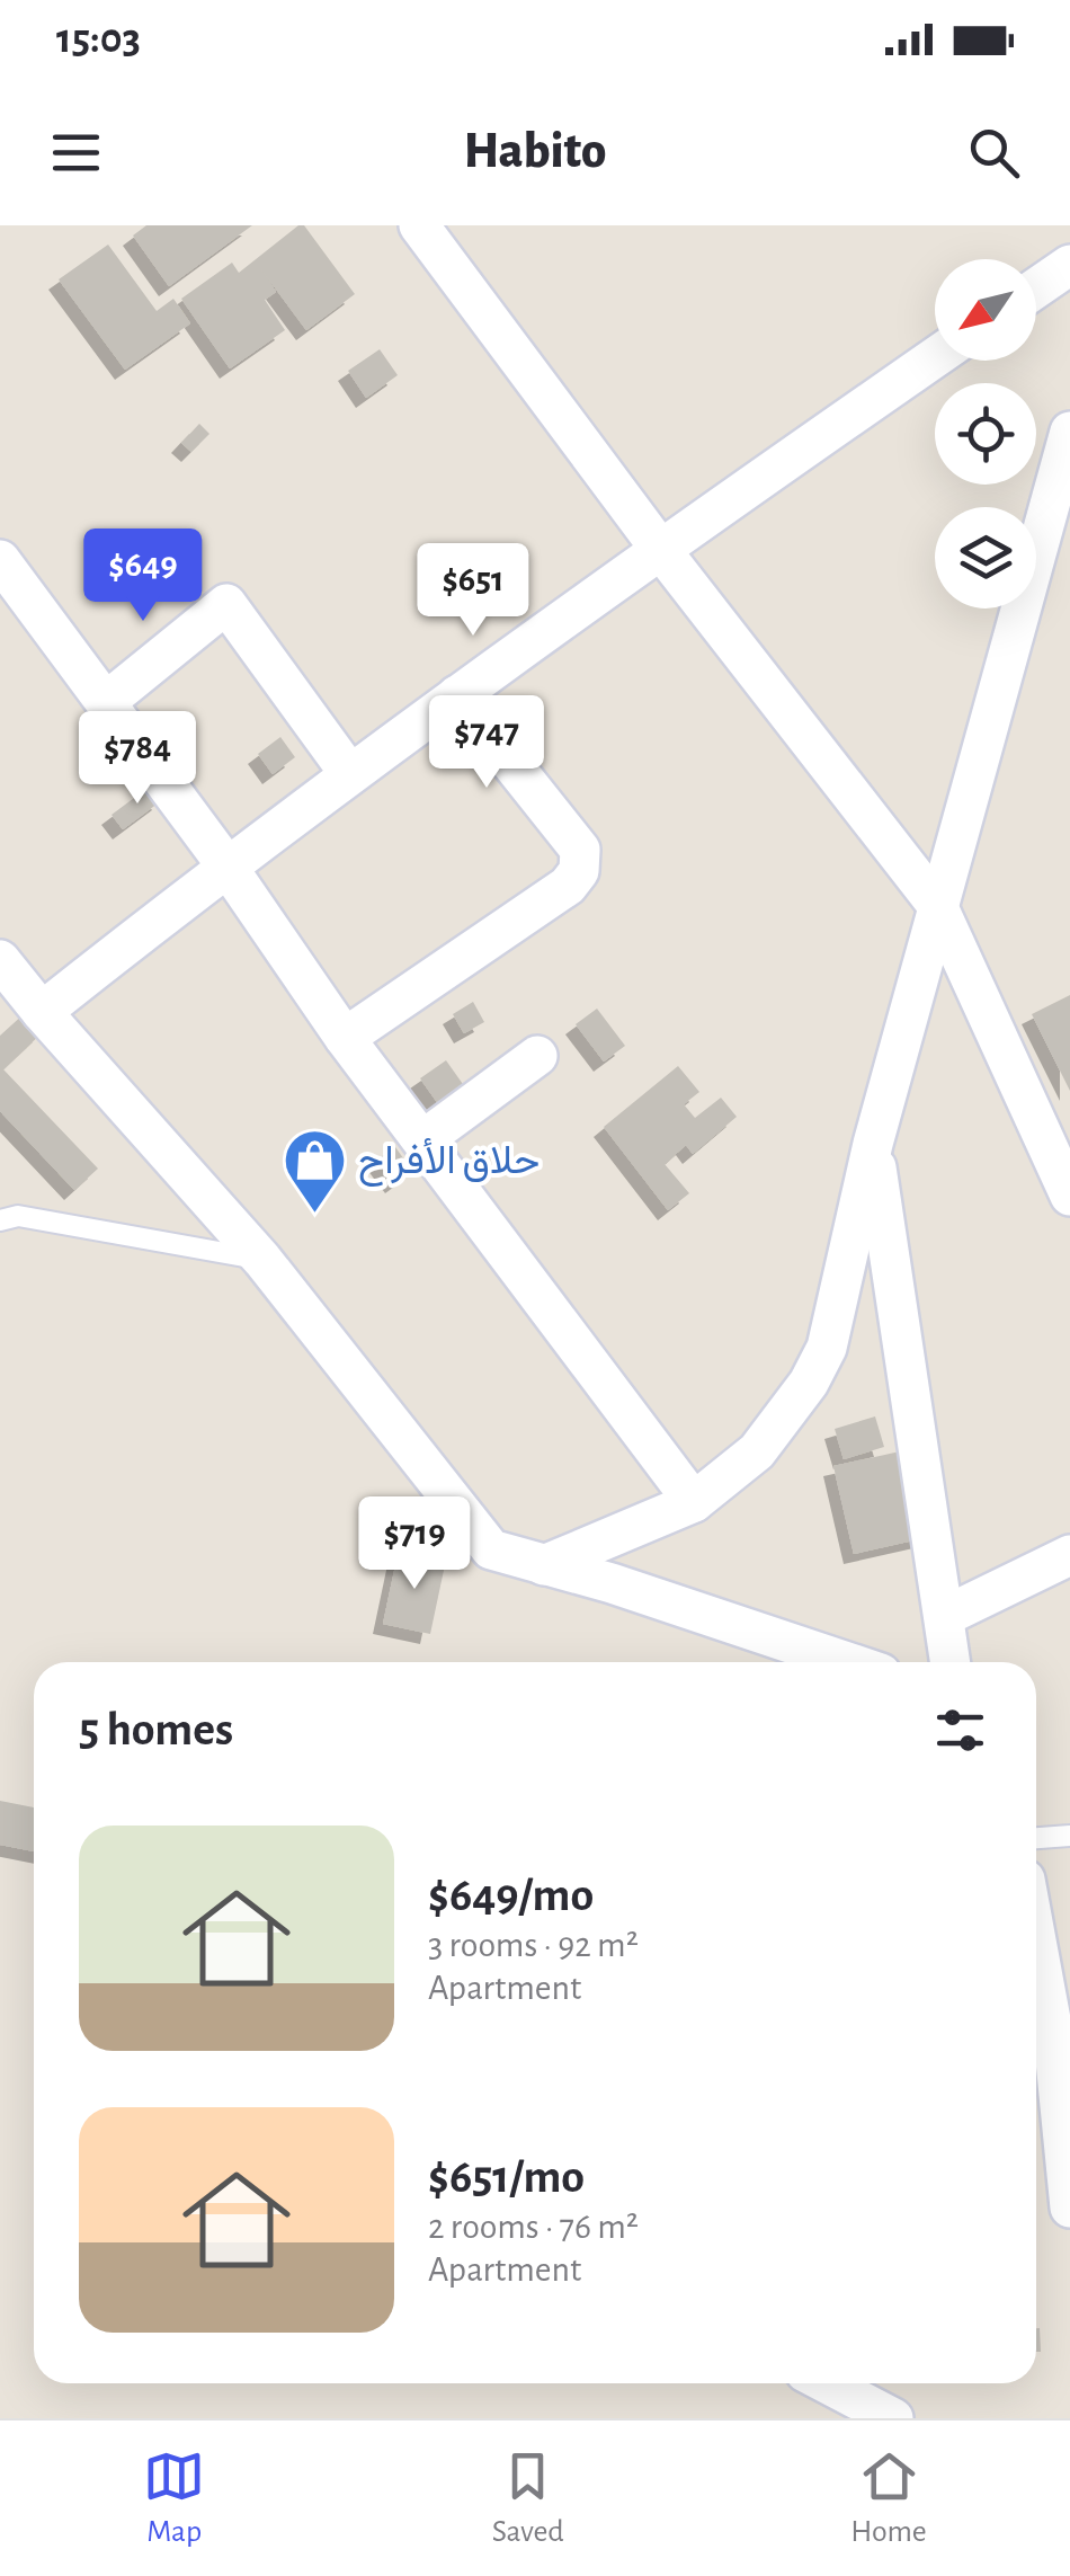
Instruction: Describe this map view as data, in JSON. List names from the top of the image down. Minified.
{"places":{"shop":["حلاق الأفراح"]},"north":"bottom left","page":{"status":"15:03","header":"Habito","price":["$649","$651","$747","$784","$719"],"heading":"5 homes","list":[{"name":"$649/mo","note":"3 rooms · 92 m² · Apartment"},{"name":"$651/mo","note":"2 rooms · 76 m² · Apartment"}],"tabs":["Map","Saved","Home"]}}
